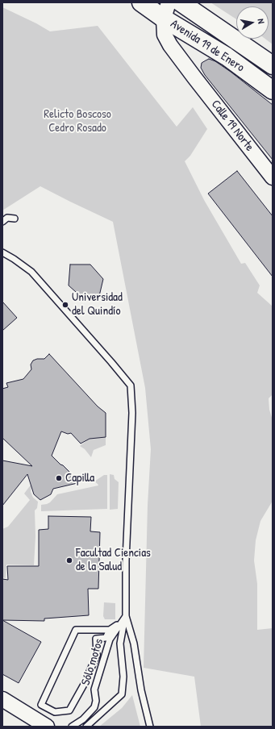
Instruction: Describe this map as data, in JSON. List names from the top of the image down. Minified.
{"streets":{"main road":["Avenida 19 de Enero"],"street":["Calle 19 Norte"],"lane":["Sólo motos"]},"crossings":[["Avenida 19 de Enero","Calle 19 Norte"]],"parks":["Relicto Boscoso Cedro Rosado"],"places":["Universidad del Quindío","Capilla","Facultad Ciencias de la Salud"],"north":"right"}
